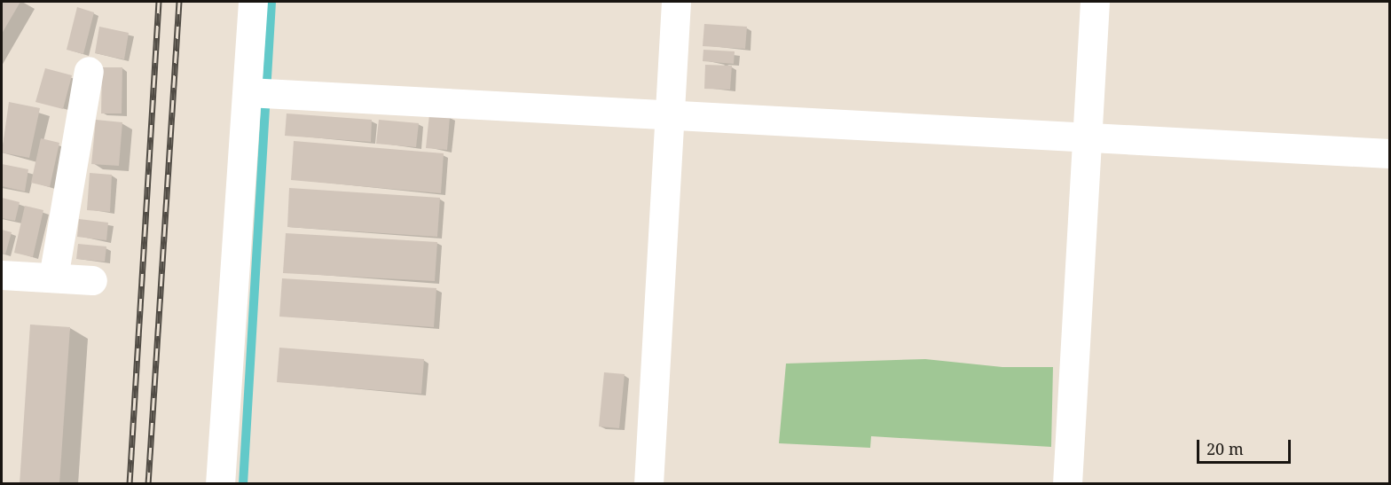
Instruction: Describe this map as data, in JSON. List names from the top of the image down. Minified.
{"scale_bar":"20 m"}
